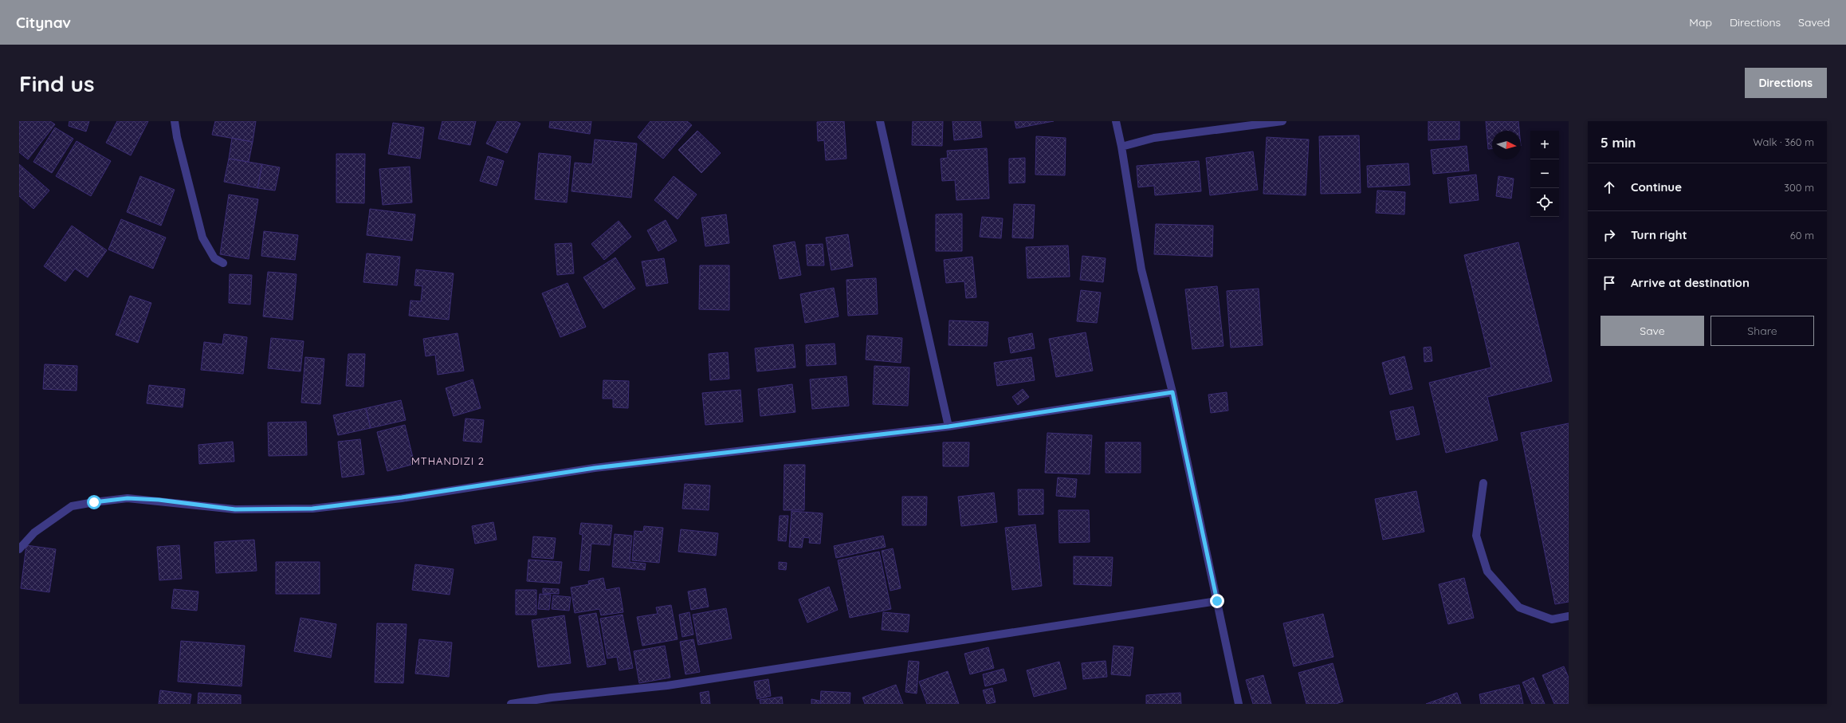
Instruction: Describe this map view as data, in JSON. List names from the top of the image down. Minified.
{"districts":["MTHANDIZI 2"],"north":"right","page":{"header":"Citynav","nav":["Map","Directions","Saved"],"buttons":["Directions",["Save","Share"]],"title":"Find us","heading":["5 min","Walk · 360 m"],"map_buttons":["+","−"],"list":[["Continue","300 m"],["Turn right","60 m"],"Arrive at destination"]}}
